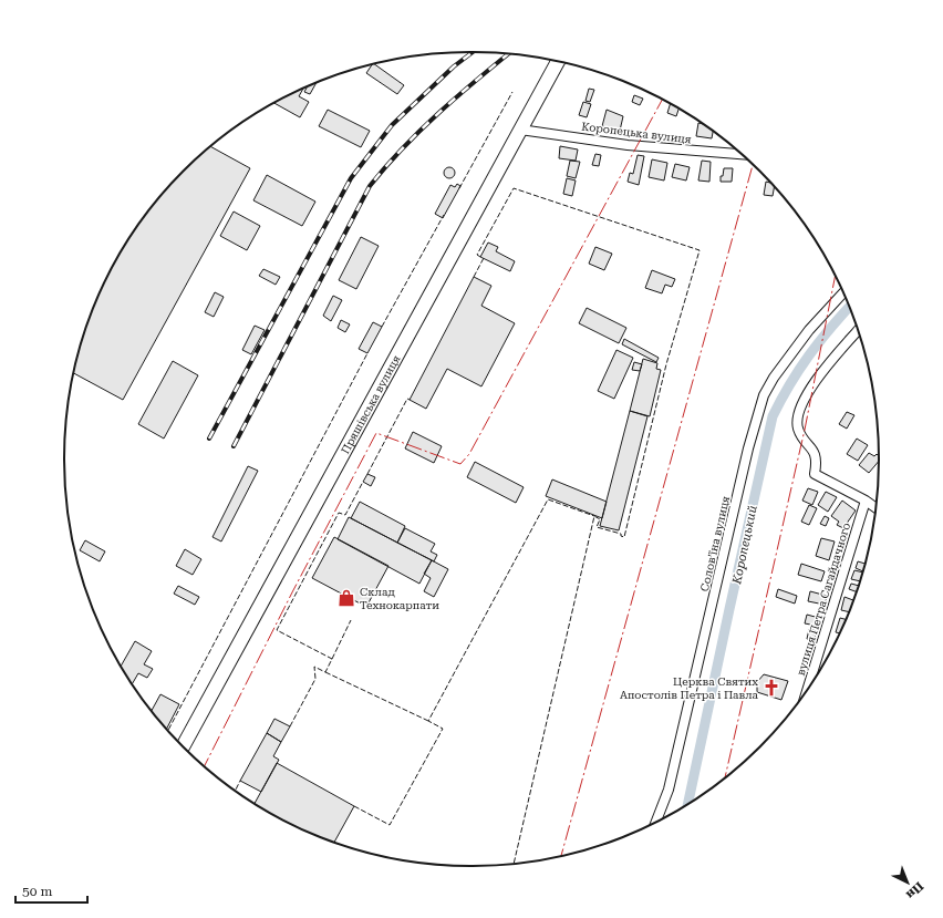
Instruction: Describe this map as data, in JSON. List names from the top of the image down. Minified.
{"streets":{"main road":["Пряшівська вулиця"],"street":["Коропецька вулиця","Соловʼїна вулиця","вулиця Петра Сагайдачного"]},"crossings":[["Коропецька вулиця","Пряшівська вулиця"]],"water":["Коропецький"],"places":{"shop":["Склад Технокарпати"],"church":["Церква Святих Апостолів Петра і Павла"]},"scale_bar":"50 m","north":"bottom right"}
